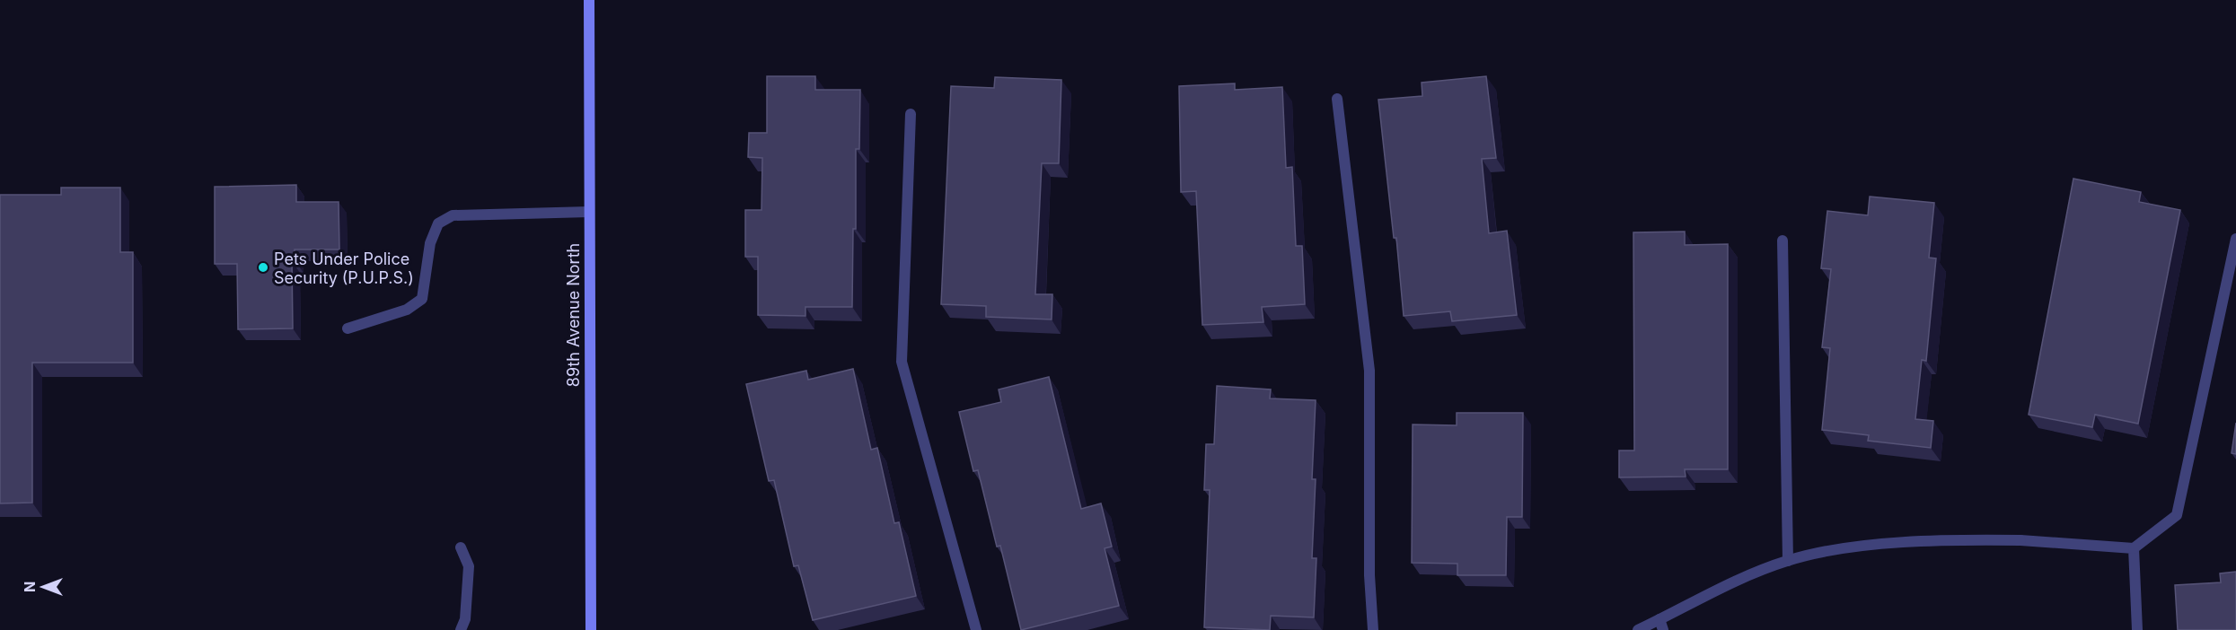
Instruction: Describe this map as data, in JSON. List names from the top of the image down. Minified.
{"streets":{"street":["89th Avenue North"]},"places":["Pets Under Police Security (P.U.P.S.)"],"north":"left"}
